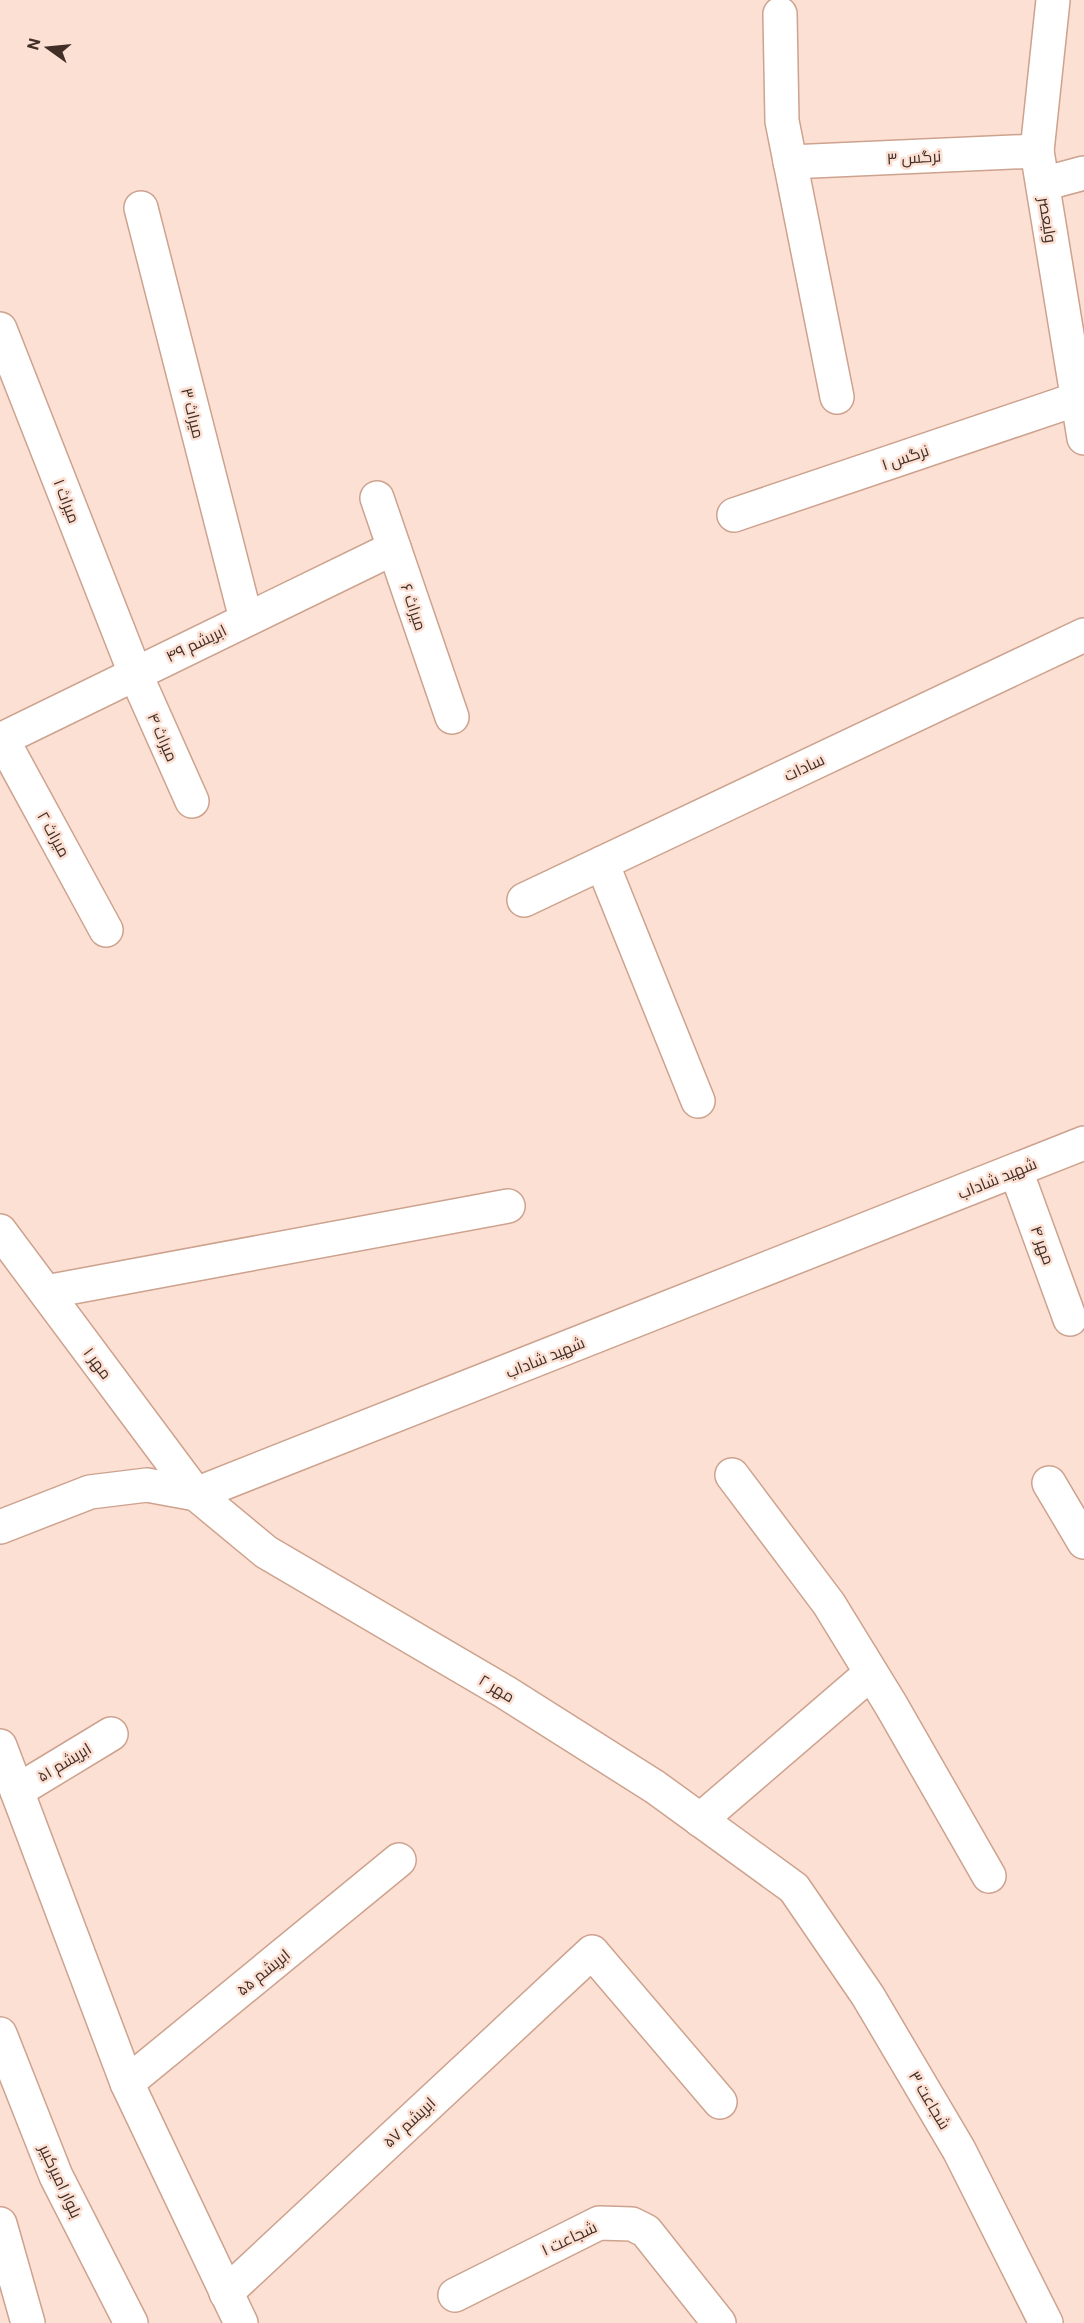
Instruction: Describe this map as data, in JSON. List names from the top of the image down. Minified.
{"streets":{"street":["نرگس ۳","ولیعصر","میراث ۳","نرگس ۱","میراث ۱","میراث ۶","ابریشم ۴۹","میراث ۴","سادات","میراث ۲","شهید شاداب","مهر ۴","مهر ۱","مهر ۲","ابریشم ۵۱","ابریشم ۵۵","شجاعت ۳","ابریشم ۵۷","بلوار امیرکبیر","شجاعت ۱"]},"crossings":[["نرگس ۳","ولیعصر"],["ولیعصر","نرگس ۱"],["میراث ۳","ابریشم ۴۹"],["میراث ۱","ابریشم ۴۹"],["میراث ۱","میراث ۴"],["میراث ۶","ابریشم ۴۹"],["ابریشم ۴۹","میراث ۴"],["ابریشم ۴۹","میراث ۲"],["شهید شاداب","مهر ۴"],["شهید شاداب","مهر ۱"],["شهید شاداب","مهر ۲"],["مهر ۱","مهر ۲"],["مهر ۲","شجاعت ۳"]],"north":"left"}
